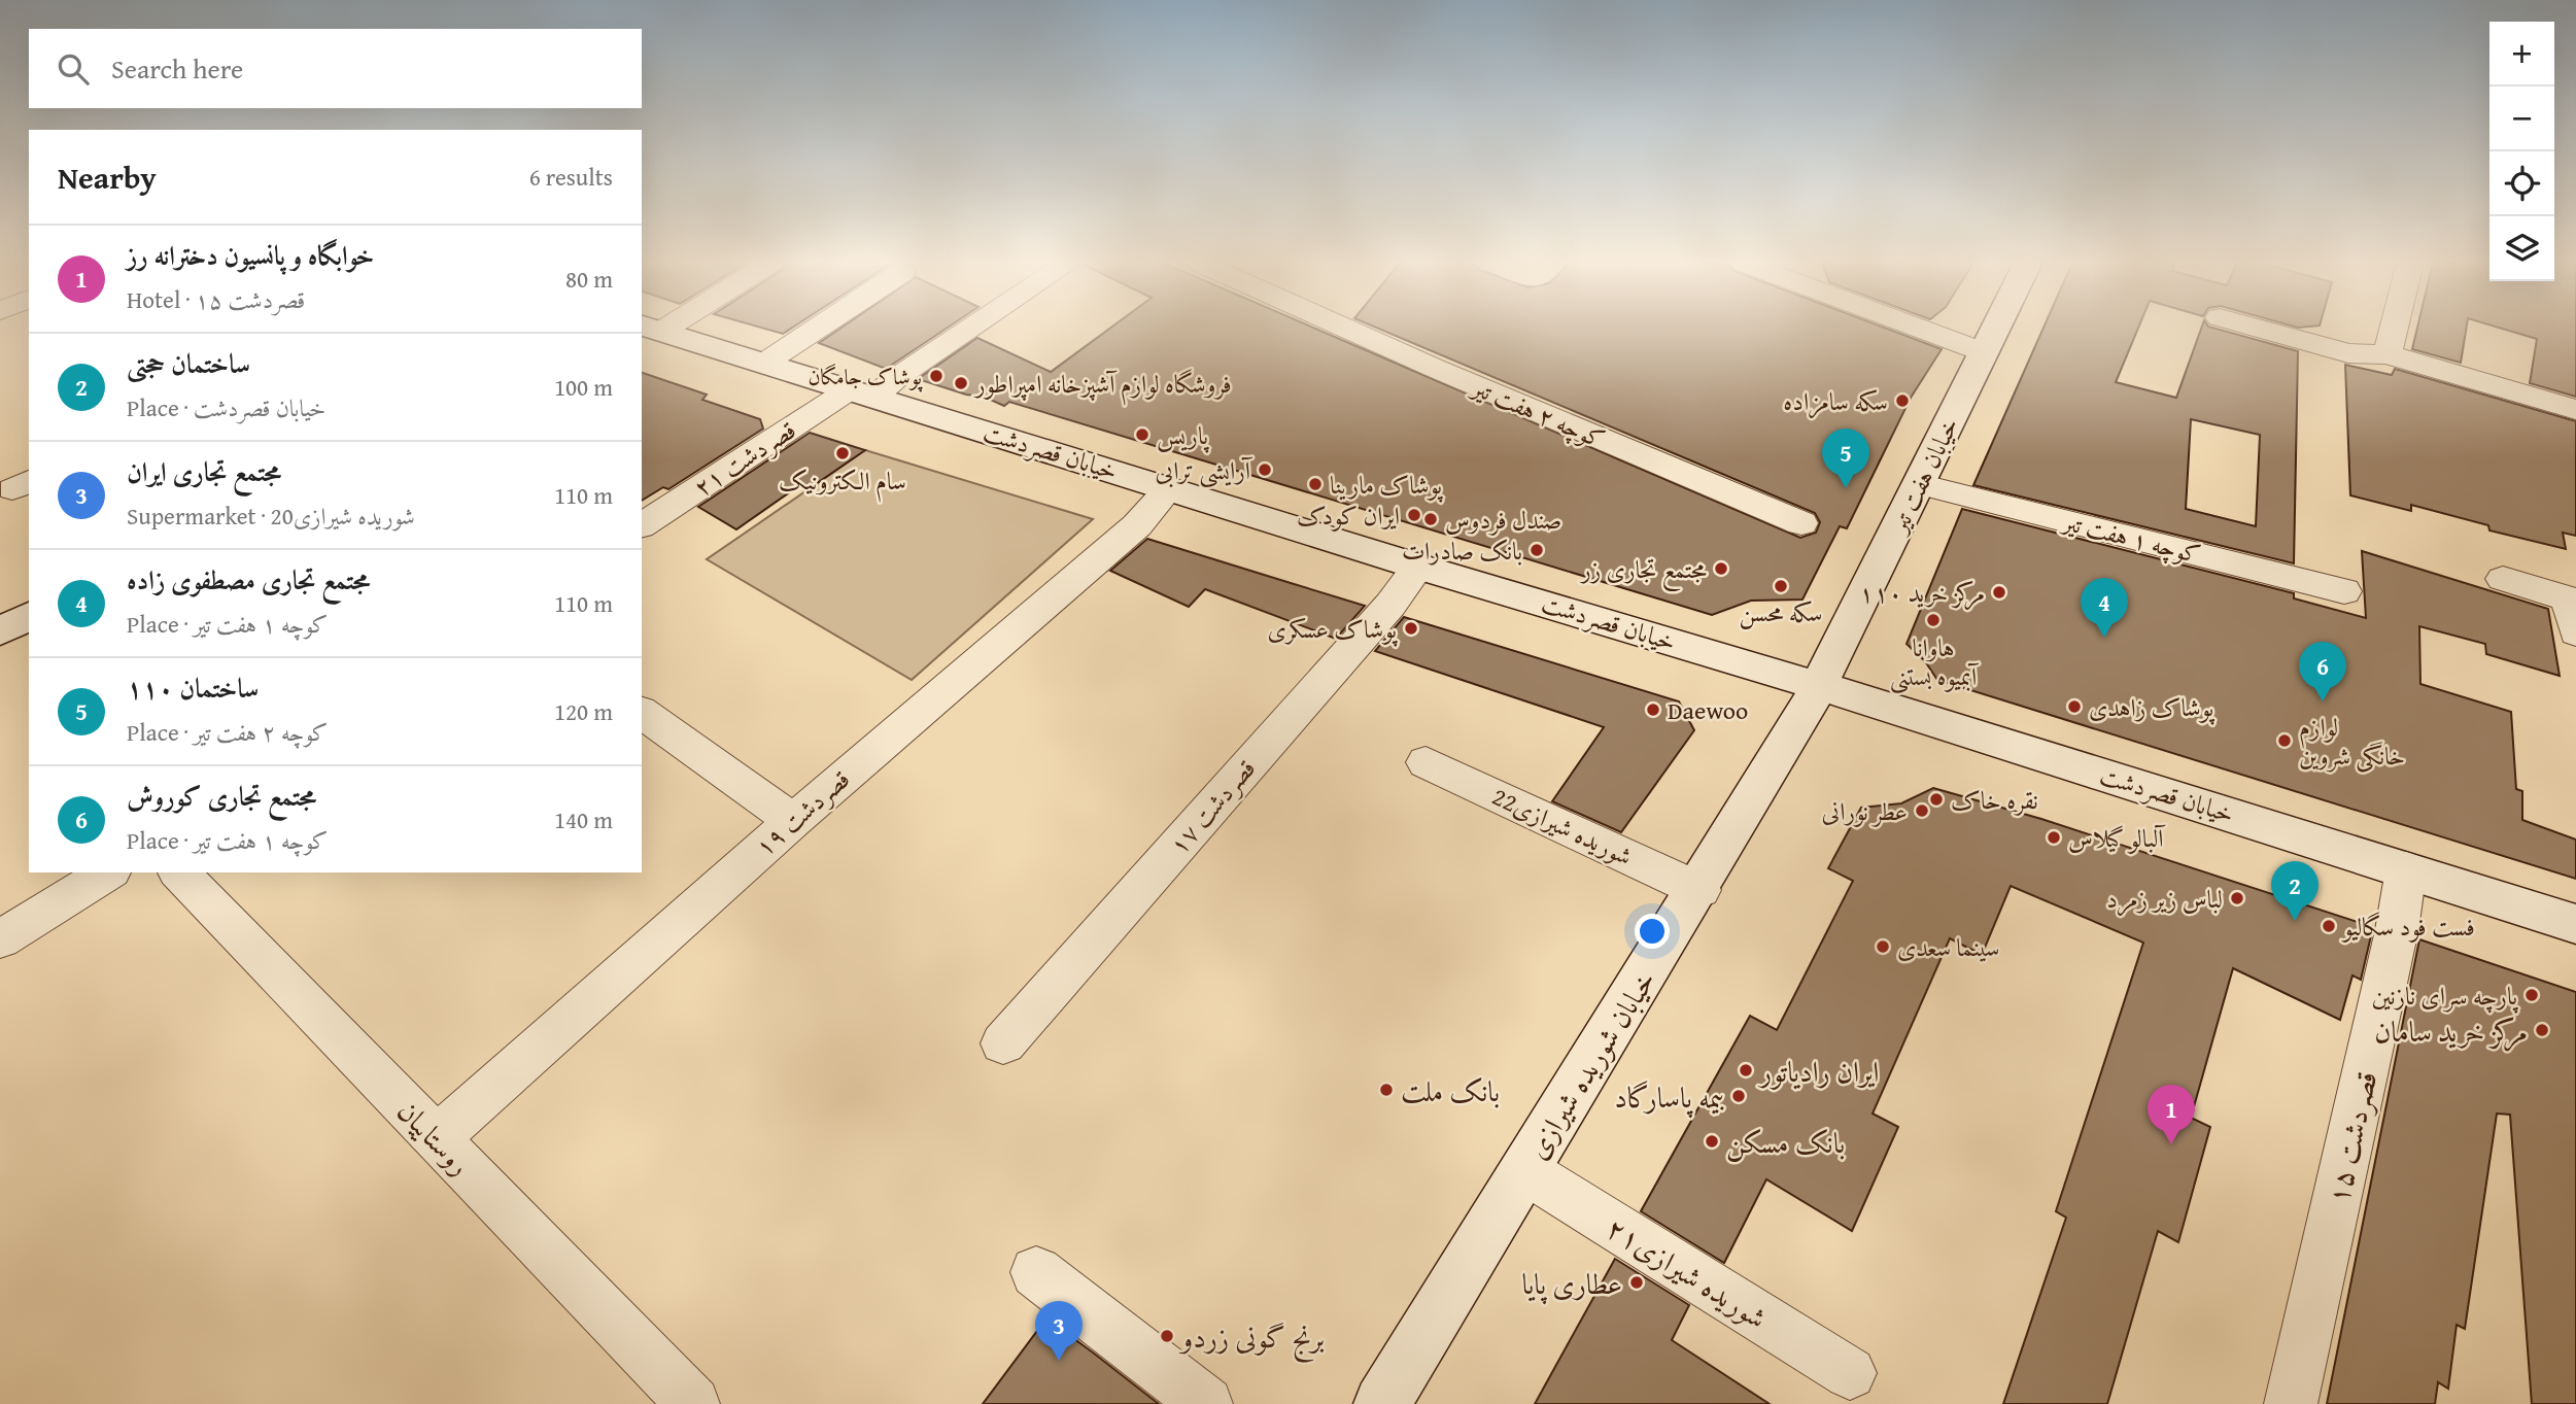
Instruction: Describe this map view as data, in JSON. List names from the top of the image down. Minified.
{"streets":{"main road":["خیابان قصردشت","خیابان هفت تیر","خیابان شوریده شیرازی"],"street":["کوچه ۲ هفت تیر","قصردشت ۲۱","کوچه ۱ هفت تیر","قصردشت ۱۷","قصردشت ۱۹","22شوریده شیرازی","روستاییان","قصردشت ۱۵","شوریده شیرازی۲۱"]},"crossings":[["خیابان قصردشت","قصردشت ۲۱"],["خیابان قصردشت","خیابان هفت تیر"],["خیابان قصردشت","قصردشت ۱۷"],["خیابان قصردشت","قصردشت ۱۹"],["خیابان قصردشت","خیابان شوریده شیرازی"],["خیابان قصردشت","قصردشت ۱۵"],["خیابان هفت تیر","کوچه ۱ هفت تیر"],["خیابان هفت تیر","خیابان شوریده شیرازی"],["قصردشت ۱۹","روستاییان"],["22شوریده شیرازی","خیابان شوریده شیرازی"],["خیابان شوریده شیرازی","شوریده شیرازی۲۱"]],"places":["پوشاک جامگان","فروشگاه لوازم آشپزخانه امپراطور","سکه سامزاده","پاریس","سام الکترونیک","آرایشی ترابی","پوشاک مارینا","ایران کودک","صندل فردوس","بانک صادرات","مجتمع تجاری زر","سکه محسن","مرکز خرید ۱۱۰","هاوانا آبمیوه بستنی","پوشاک عسکری","پوشاک زاهدی","Daewoo","لوازم خانگی شروین","نقره خاک","عطر نورانی","آلبالو گیلاس","لباس زیر زمرد","فست فود سگالیو","سینما سعدی","پارچه سرای نازنین","مرکز خرید سامان","ایران رادیاتور","بانک ملت","بیمه پاسارگاد","بانک مسکن","عطاری پایا","برنج گونی زردو"],"page":{"map_buttons":["+","−"],"search":"Search here","heading":["Nearby","6 results"],"list":[{"mark":"1","name":"خوابگاه و پانسیون دخترانه رز","note":"Hotel · قصردشت ۱۵","value":"80 m"},{"mark":"2","name":"ساختمان حجتی","note":"Place · خیابان قصردشت","value":"100 m"},{"mark":"3","name":"مجتمع تجاری ایران","note":"Supermarket · 20شوریده شیرازی","value":"110 m"},{"mark":"4","name":"مجتمع تجاری مصطفوی زاده","note":"Place · کوچه ۱ هفت تیر","value":"110 m"},{"mark":"5","name":"ساختمان ۱۱۰","note":"Place · کوچه ۲ هفت تیر","value":"120 m"},{"mark":"6","name":"مجتمع تجاری کوروش","note":"Place · کوچه ۱ هفت تیر","value":"140 m"}],"pins":["5","4","6","2","1","3"]}}
